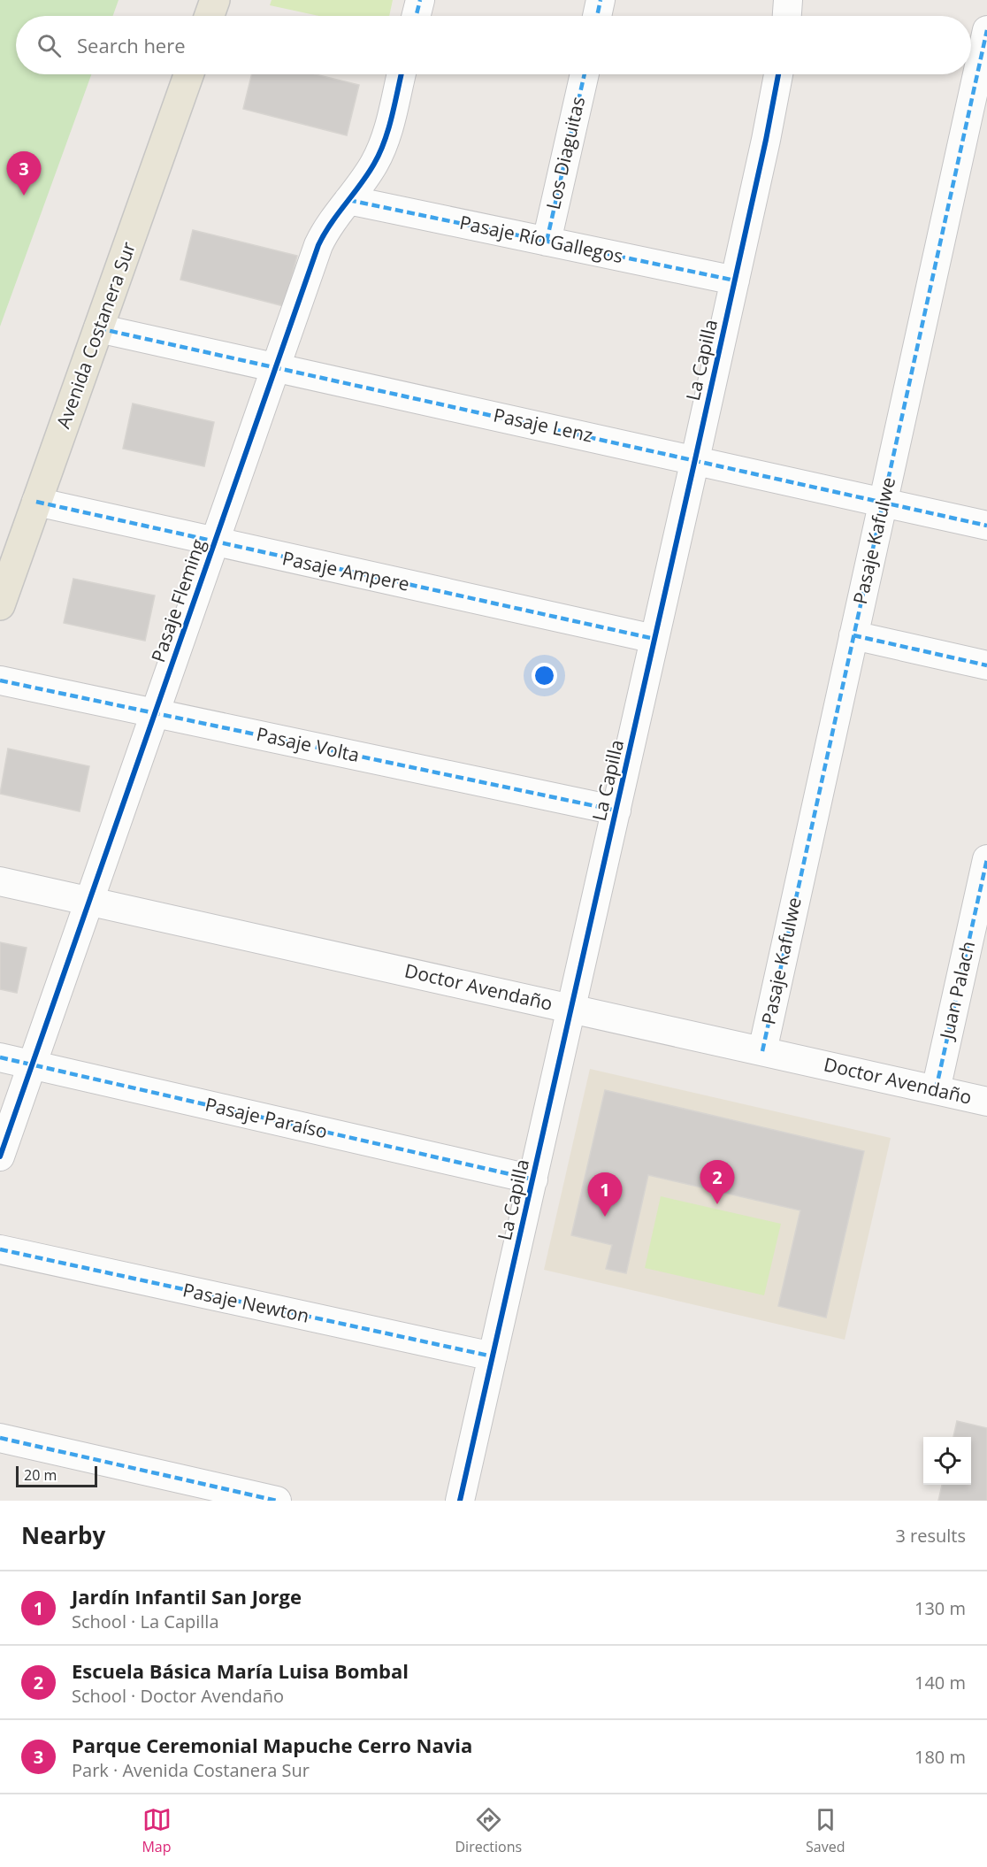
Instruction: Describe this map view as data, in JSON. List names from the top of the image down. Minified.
{"streets":{"main road":["Avenida Costanera Sur"],"street":["Los Diaguitas","Pasaje Río Gallegos","La Capilla","Pasaje Lenz","Pasaje Kafulwe","Pasaje Ampere","Pasaje Fleming","Pasaje Volta","Doctor Avendaño","Juan Palach","Pasaje Paraíso","Pasaje Newton"]},"crossings":[["Los Diaguitas","Pasaje Río Gallegos"],["Pasaje Río Gallegos","La Capilla"],["Pasaje Río Gallegos","Pasaje Fleming"],["Avenida Costanera Sur","Pasaje Lenz"],["Avenida Costanera Sur","Pasaje Ampere"],["La Capilla","Pasaje Lenz"],["La Capilla","Pasaje Ampere"],["La Capilla","Pasaje Volta"],["La Capilla","Doctor Avendaño"],["La Capilla","Pasaje Paraíso"],["La Capilla","Pasaje Newton"],["Pasaje Lenz","Pasaje Kafulwe"],["Pasaje Lenz","Pasaje Fleming"],["Pasaje Kafulwe","Doctor Avendaño"],["Pasaje Ampere","Pasaje Fleming"],["Pasaje Fleming","Pasaje Volta"],["Pasaje Fleming","Doctor Avendaño"],["Pasaje Fleming","Pasaje Paraíso"],["Doctor Avendaño","Juan Palach"]],"scale_bar":"20 m","page":{"search":"Search here","pins":["3","2","1"],"scale":"20 m","heading":["Nearby","3 results"],"list":[{"mark":"1","name":"Jardín Infantil San Jorge","note":"School · La Capilla","value":"130 m"},{"mark":"2","name":"Escuela Básica María Luisa Bombal","note":"School · Doctor Avendaño","value":"140 m"},{"mark":"3","name":"Parque Ceremonial Mapuche Cerro Navia","note":"Park · Avenida Costanera Sur","value":"180 m"}],"nav":["Map","Directions","Saved"]}}
